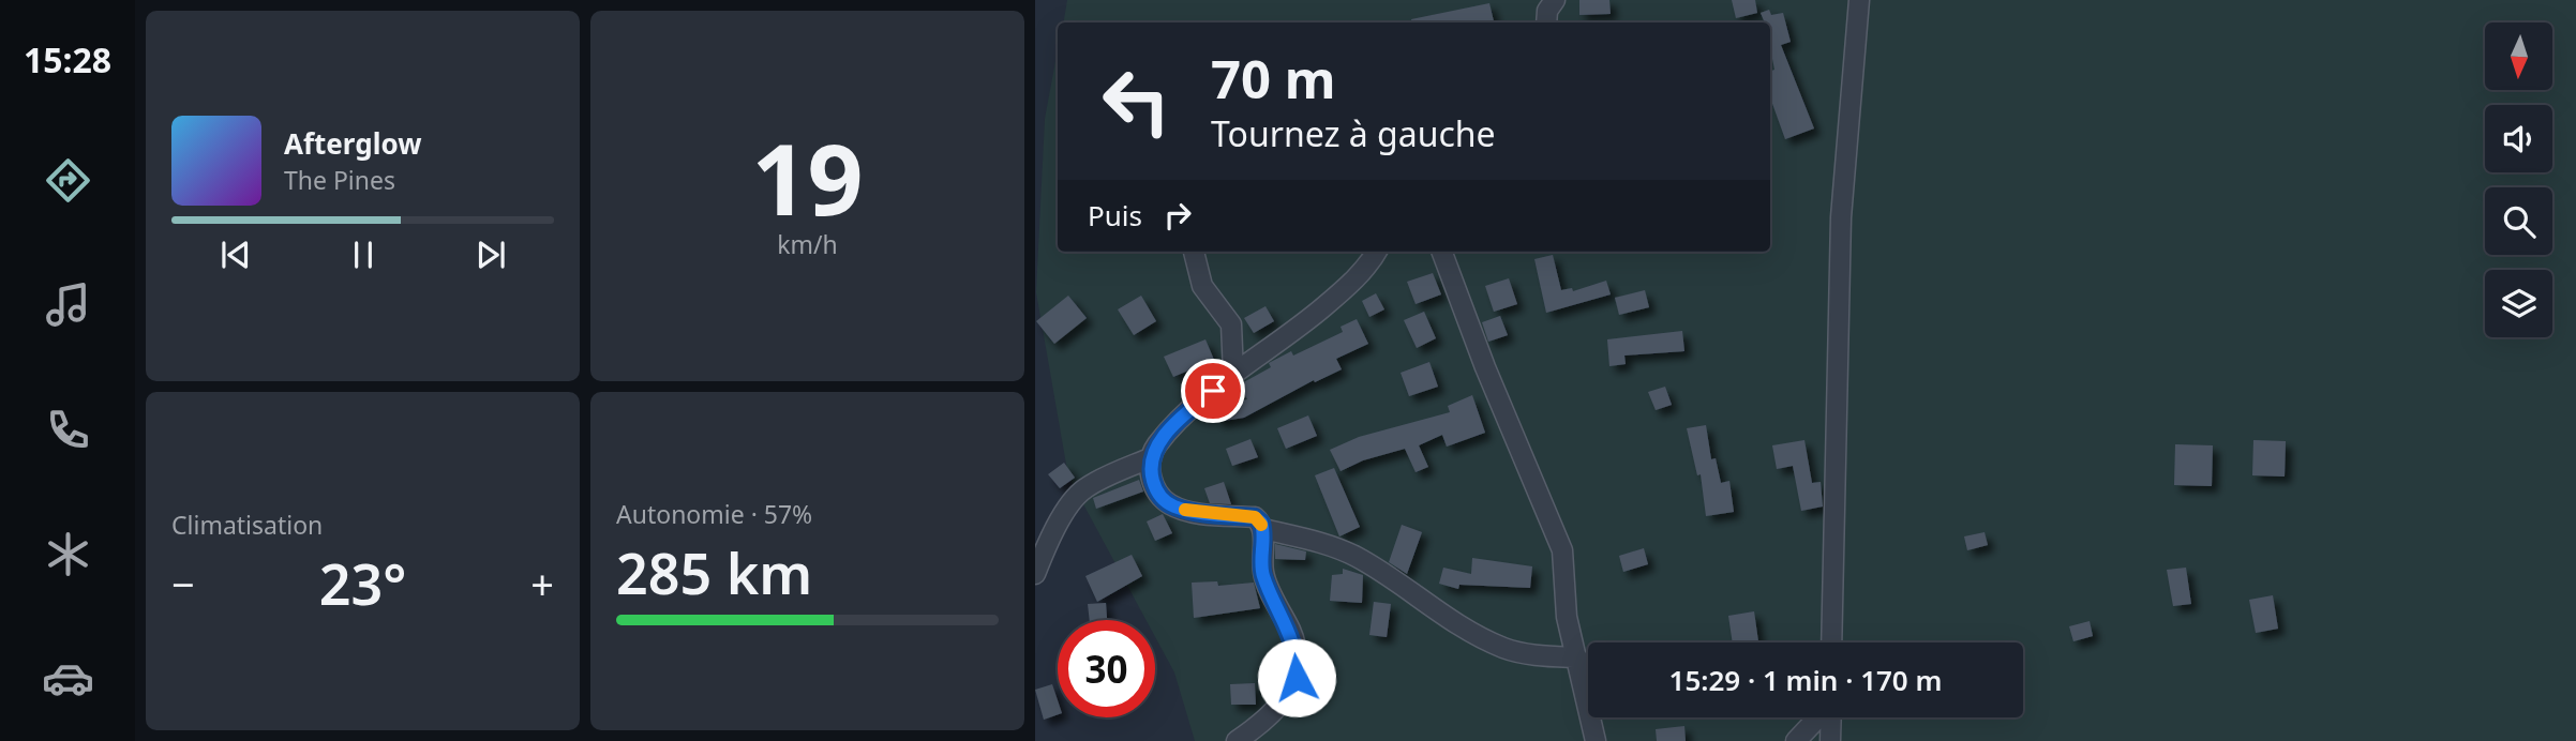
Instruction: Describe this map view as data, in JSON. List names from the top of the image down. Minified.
{"north":"bottom","page":{"tabs":"15:28","tile":[["19","km/h"],"Climatisation",["Autonomie · 57%","285 km"]],"turn":["70 m","Tournez à gauche"],"song":["Afterglow","The Pines"],"then":"Puis","heat":["−","23°","+"],"limit":"30","trip":"15:29 · 1 min · 170 m"}}
